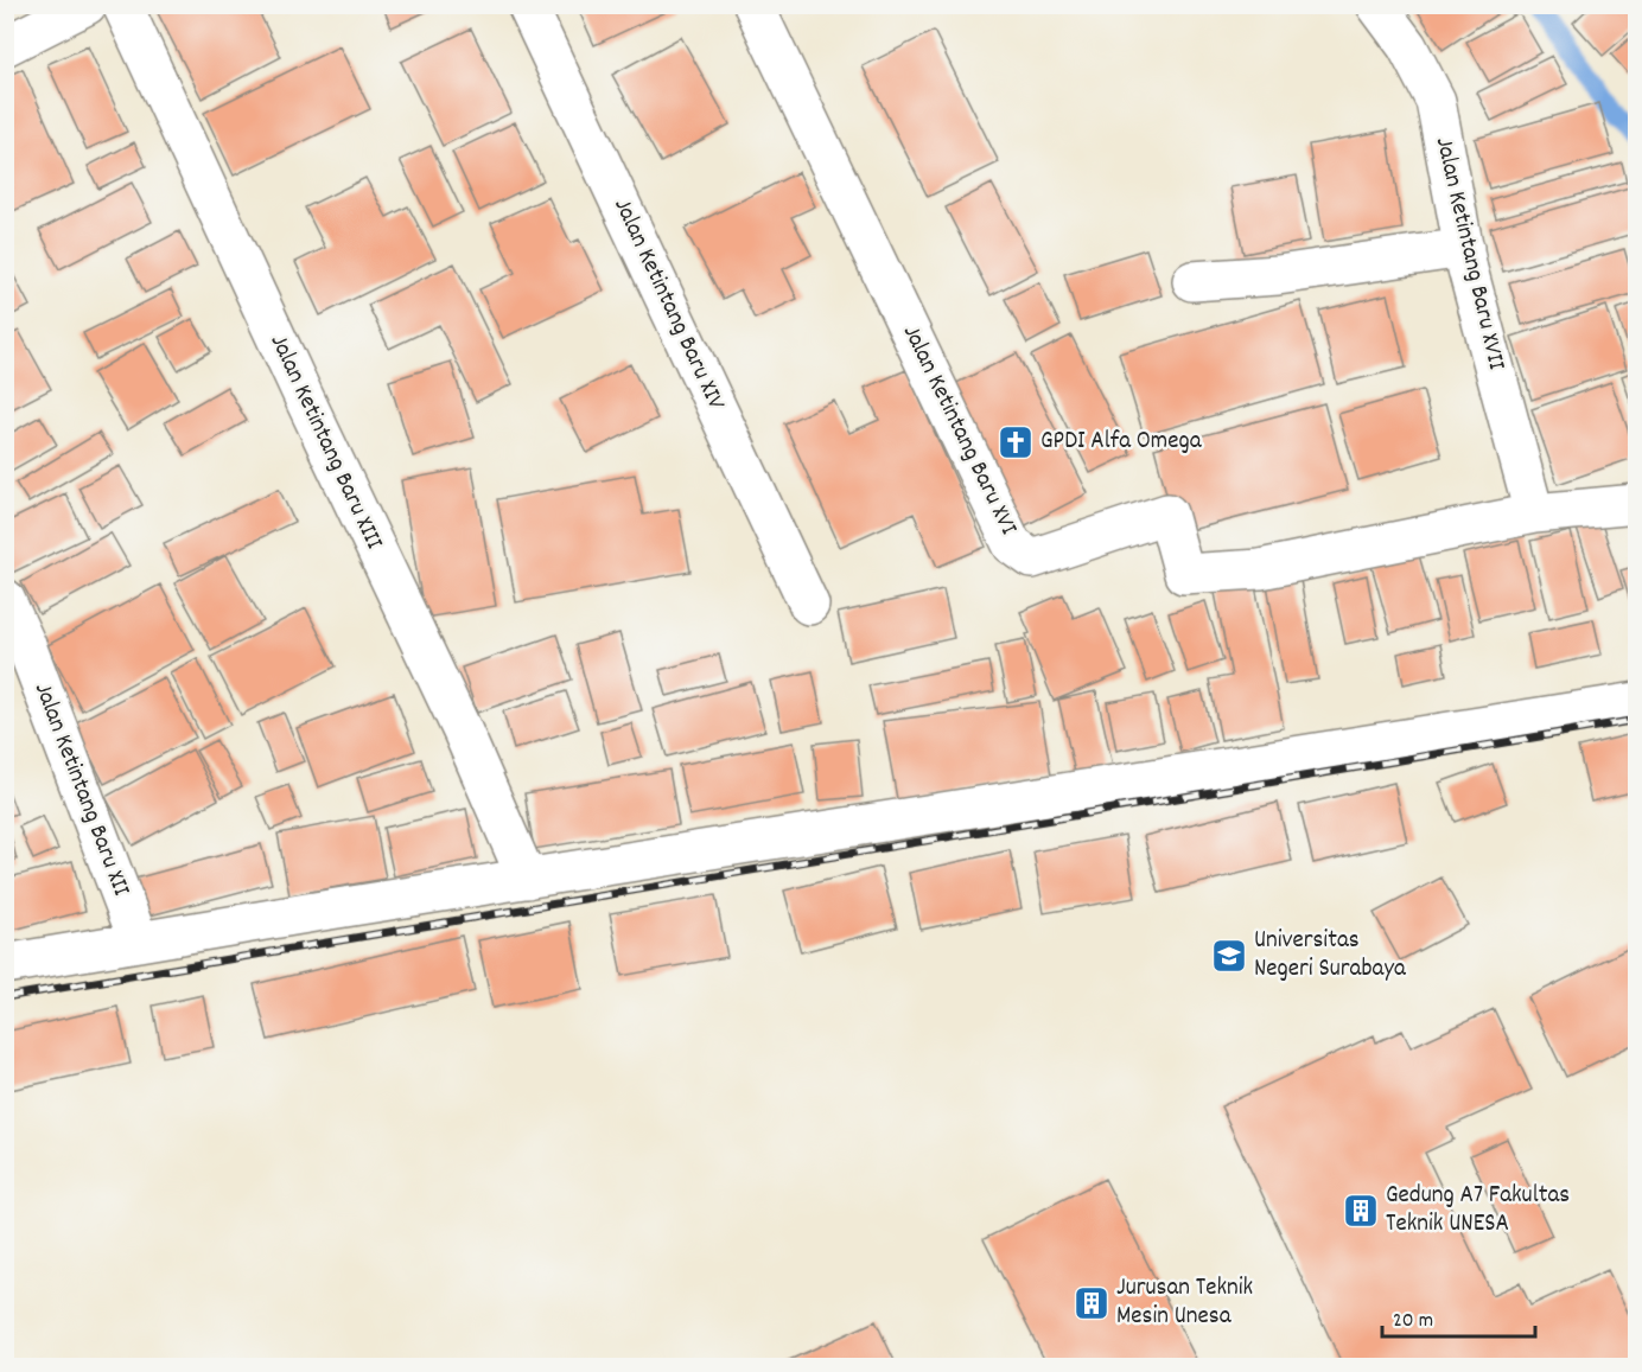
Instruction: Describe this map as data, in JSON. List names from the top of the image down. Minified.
{"streets":{"street":["Jalan Ketintang Baru XVII","Jalan Ketintang Baru XIV","Jalan Ketintang Baru XVI","Jalan Ketintang Baru XIII","Jalan Ketintang Baru XII"]},"crossings":[["Jalan Ketintang Baru XVII","Jalan Ketintang Baru XVI"]],"places":{"church":["GPDI Alfa Omega"],"school or university":["Universitas Negeri Surabaya"],"building":["Gedung A7 Fakultas Teknik UNESA","Jurusan Teknik Mesin Unesa"]},"scale_bar":"20 m"}
